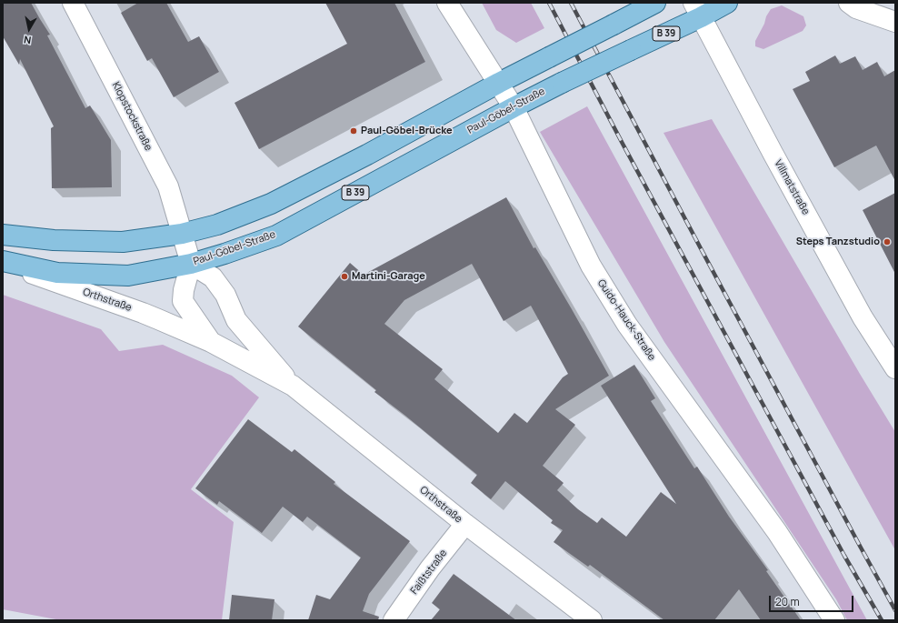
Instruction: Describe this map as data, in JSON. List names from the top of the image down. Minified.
{"streets":{"main road":["B 39","Paul-Göbel-Straße"],"street":["Klopstockstraße","Villmatstraße","Orthstraße","Guido-Hauck-Straße","Faißtstraße"]},"crossings":[["B 39","Paul-Göbel-Straße"],["B 39","Villmatstraße"],["Paul-Göbel-Straße","Villmatstraße"],["Paul-Göbel-Straße","Orthstraße"],["Paul-Göbel-Straße","Guido-Hauck-Straße"],["Orthstraße","Faißtstraße"]],"places":["Paul-Göbel-Brücke","Steps Tanzstudio","Martini-Garage"],"scale_bar":"20 m","north":"bottom"}
